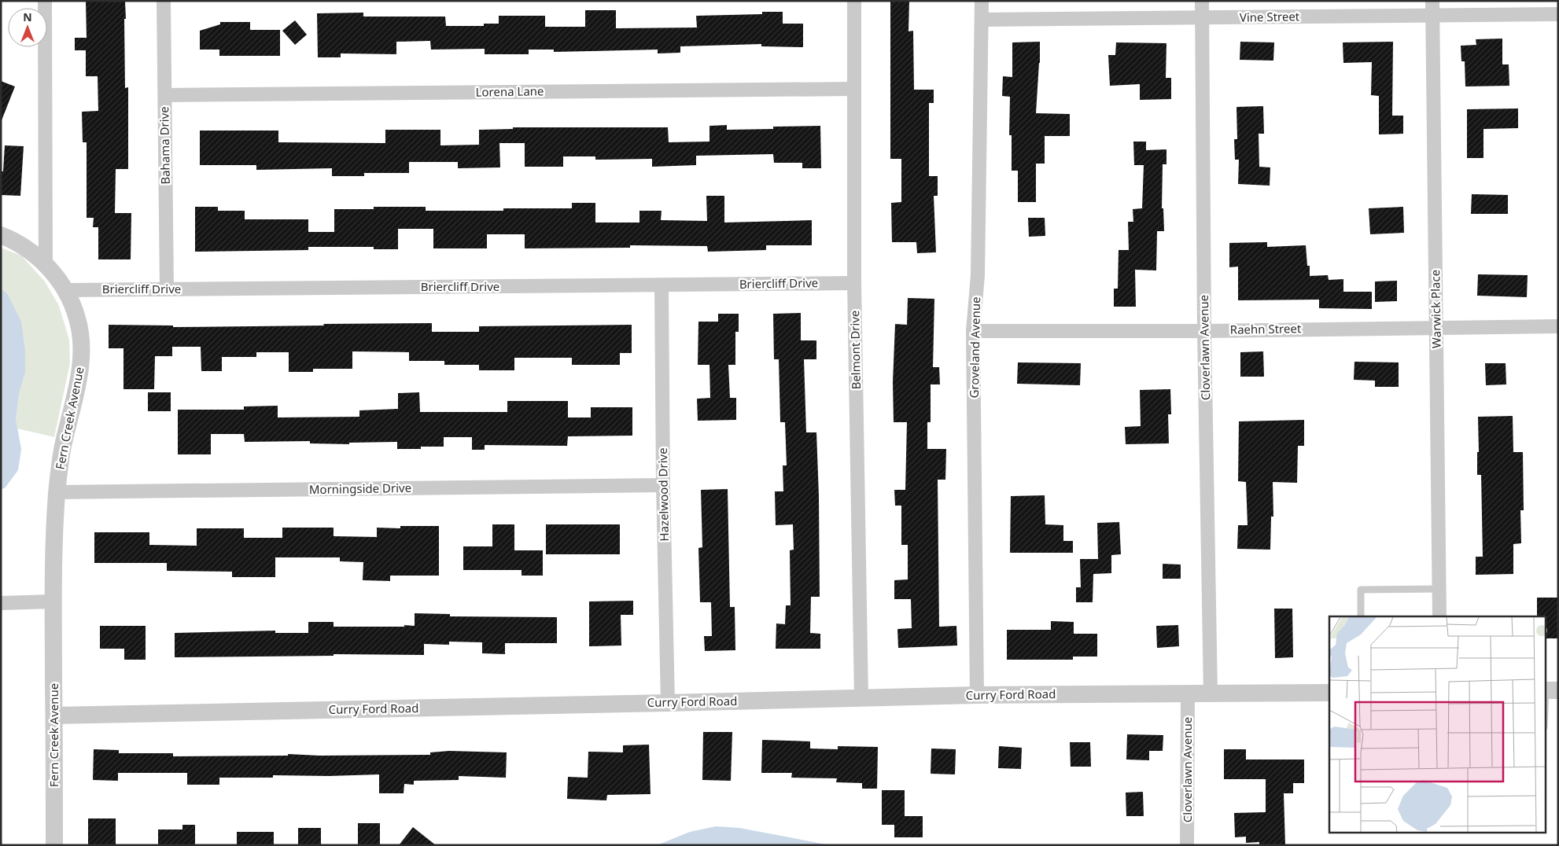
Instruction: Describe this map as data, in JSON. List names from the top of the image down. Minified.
{"streets":{"street":["Vine Street","Lorena Lane","Bahama Drive","Briercliff Drive","Warwick Place","Raehn Street","Groveland Avenue","Cloverlawn Avenue","Belmont Drive","Fern Creek Avenue","Morningside Drive","Hazelwood Drive","Curry Ford Road"]},"crossings":[["Vine Street","Warwick Place"],["Vine Street","Groveland Avenue"],["Vine Street","Cloverlawn Avenue"],["Lorena Lane","Bahama Drive"],["Lorena Lane","Belmont Drive"],["Bahama Drive","Briercliff Drive"],["Briercliff Drive","Belmont Drive"],["Briercliff Drive","Fern Creek Avenue"],["Briercliff Drive","Hazelwood Drive"],["Warwick Place","Raehn Street"],["Raehn Street","Groveland Avenue"],["Raehn Street","Cloverlawn Avenue"],["Groveland Avenue","Curry Ford Road"],["Cloverlawn Avenue","Curry Ford Road"],["Belmont Drive","Curry Ford Road"],["Fern Creek Avenue","Morningside Drive"],["Fern Creek Avenue","Curry Ford Road"],["Morningside Drive","Hazelwood Drive"],["Hazelwood Drive","Curry Ford Road"]],"north":"top"}
